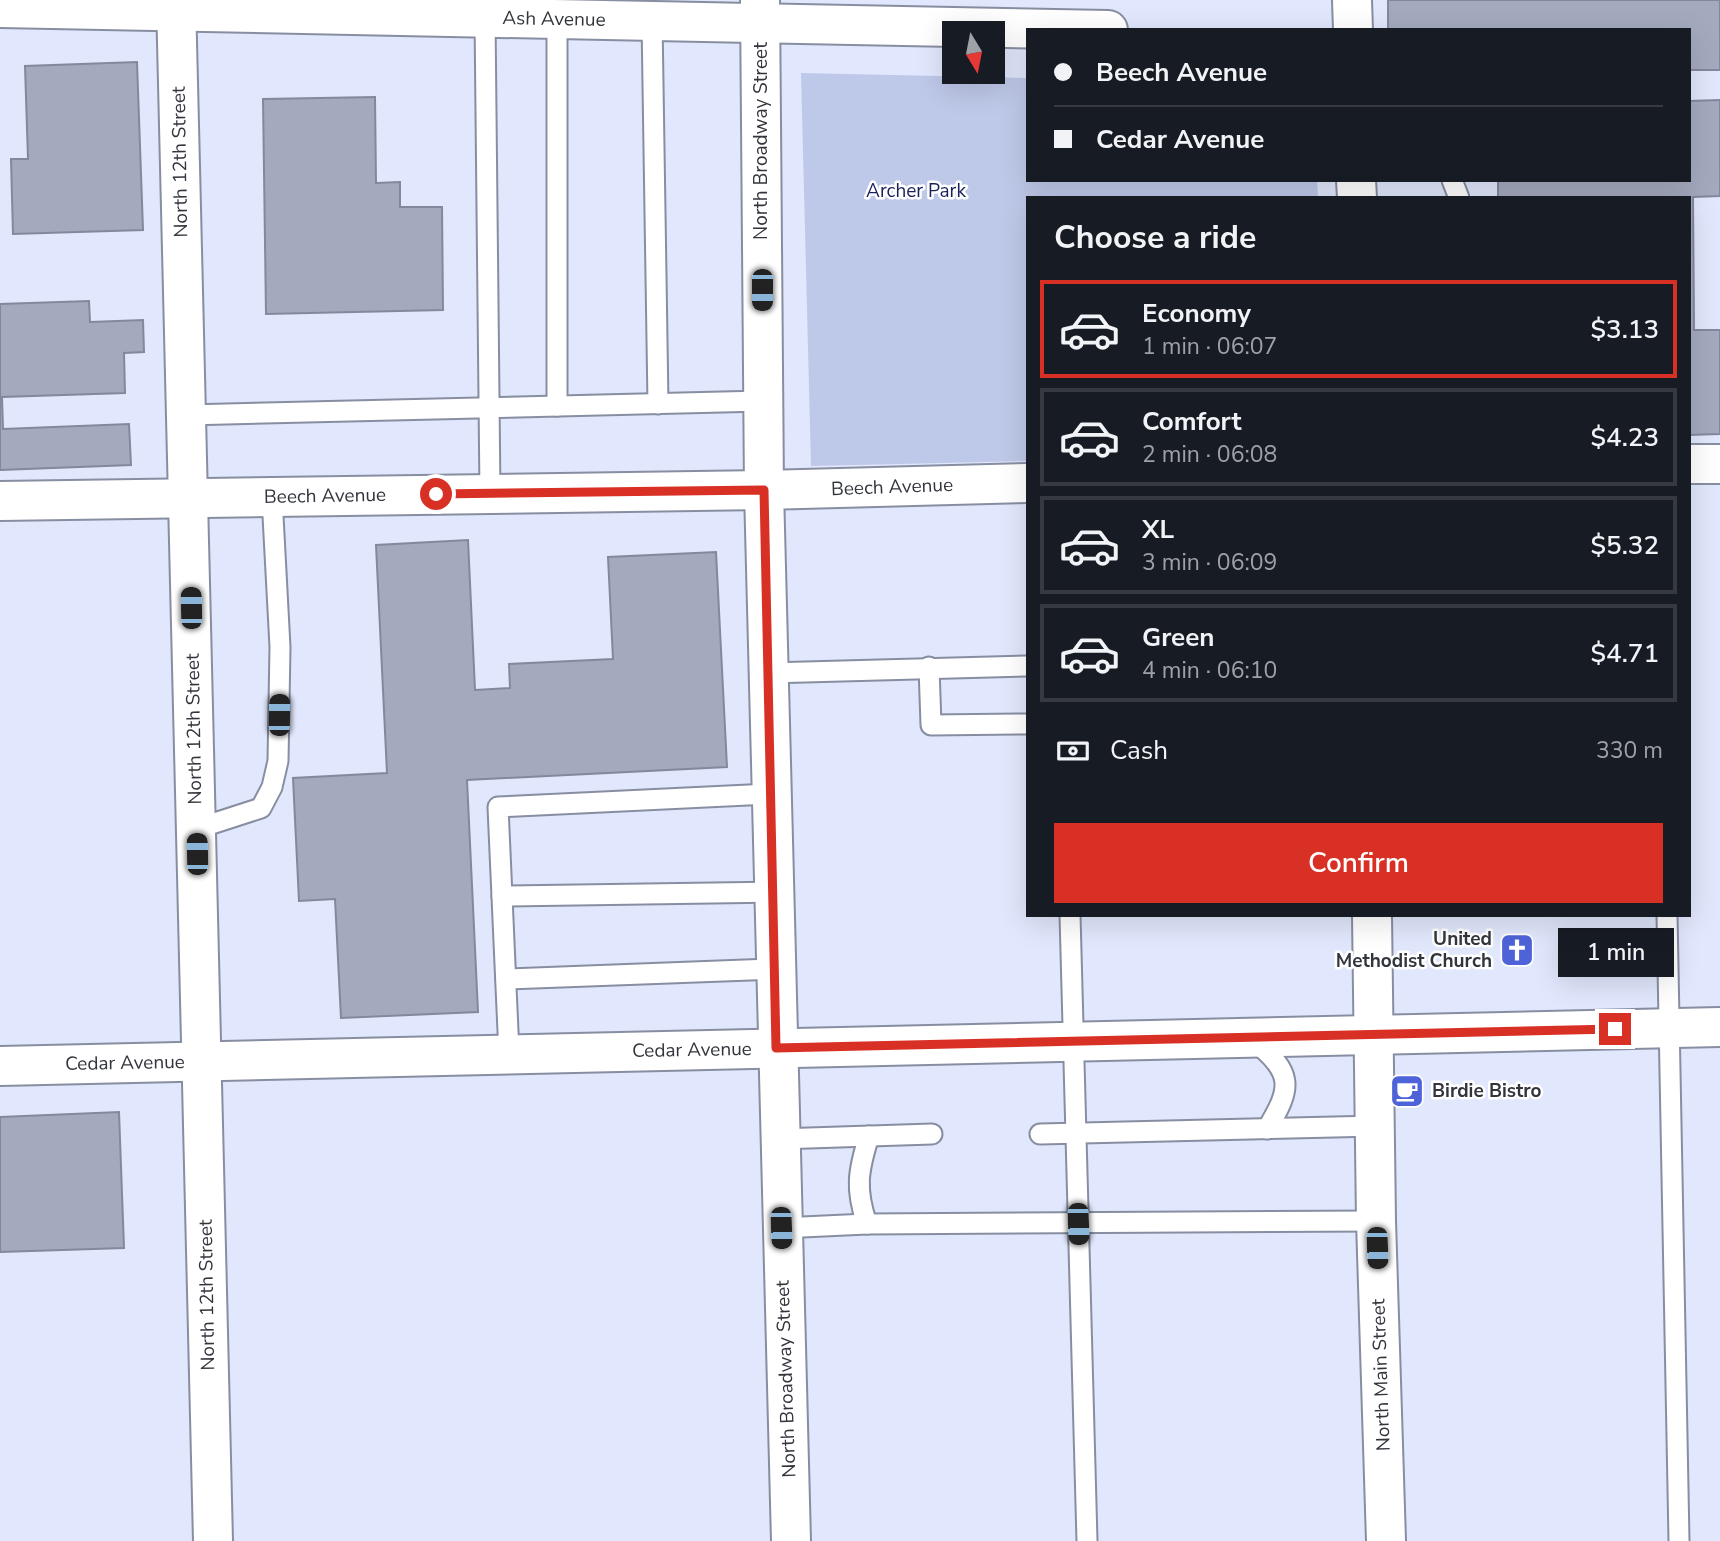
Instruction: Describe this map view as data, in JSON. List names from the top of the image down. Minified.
{"streets":{"street":["Ash Avenue","North Broadway Street","North 12th Street","Beech Avenue","Cedar Avenue","North Main Street"]},"crossings":[["Ash Avenue","North Broadway Street"],["Ash Avenue","North 12th Street"],["North Broadway Street","Beech Avenue"],["North Broadway Street","Cedar Avenue"],["North 12th Street","Beech Avenue"],["North 12th Street","Cedar Avenue"],["Cedar Avenue","North Main Street"]],"parks":["Archer Park"],"places":{"church":["United Methodist Church"],"cafe":["Birdie Bistro"]},"north":"bottom","page":{"banner":["Beech Avenue","Cedar Avenue"],"heading":"Choose a ride","list":[{"name":"Economy","note":"1 min · 06:07","value":"$3.13"},{"name":"Comfort","note":"2 min · 06:08","value":"$4.23"},{"name":"XL","note":"3 min · 06:09","value":"$5.32"},{"name":"Green","note":"4 min · 06:10","value":"$4.71"}],"pay":["Cash","330 m"],"buttons":"Confirm","bubble":"1 min"}}
